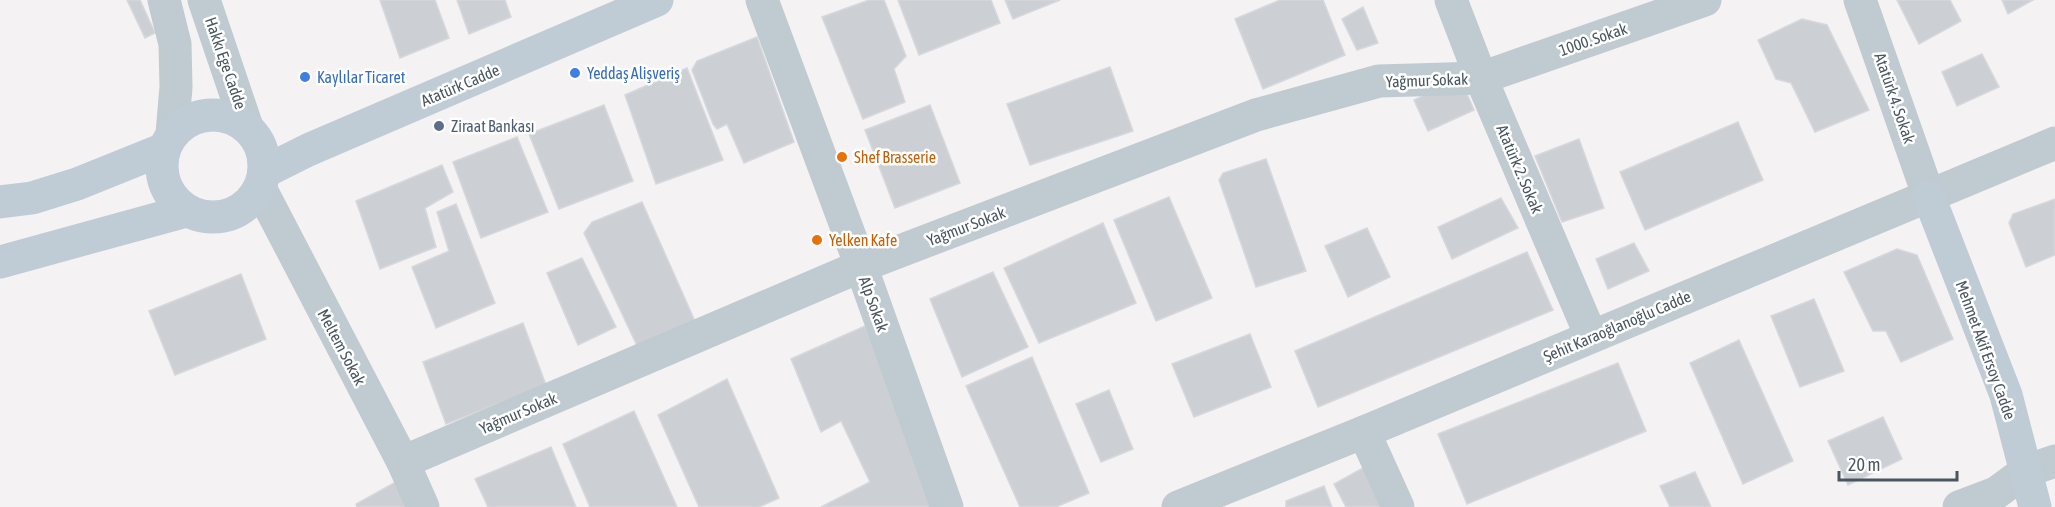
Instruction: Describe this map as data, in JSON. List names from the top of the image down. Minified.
{"streets":{"main road":["Atatürk Cadde","Mehmet Akif Ersoy Cadde"],"street":["1000. Sokak","Hakkı Ege Cadde","Yağmur Sokak","Atatürk 4. Sokak","Atatürk 2. Sokak","Alp Sokak","Şehit Karaoğlanoğlu Cadde","Meltem Sokak"]},"crossings":[["1000. Sokak","Yağmur Sokak"],["1000. Sokak","Atatürk 2. Sokak"],["Hakkı Ege Cadde","Atatürk Cadde"],["Hakkı Ege Cadde","Meltem Sokak"],["Yağmur Sokak","Atatürk 2. Sokak"],["Yağmur Sokak","Alp Sokak"],["Yağmur Sokak","Meltem Sokak"],["Atatürk Cadde","Meltem Sokak"],["Atatürk 4. Sokak","Şehit Karaoğlanoğlu Cadde"],["Atatürk 4. Sokak","Mehmet Akif Ersoy Cadde"],["Atatürk 2. Sokak","Şehit Karaoğlanoğlu Cadde"],["Şehit Karaoğlanoğlu Cadde","Mehmet Akif Ersoy Cadde"]],"places":["Yeddaş Alişveriş","Kaylılar Ticaret","Ziraat Bankası","Shef Brasserie","Yelken Kafe"],"scale_bar":"20 m"}
